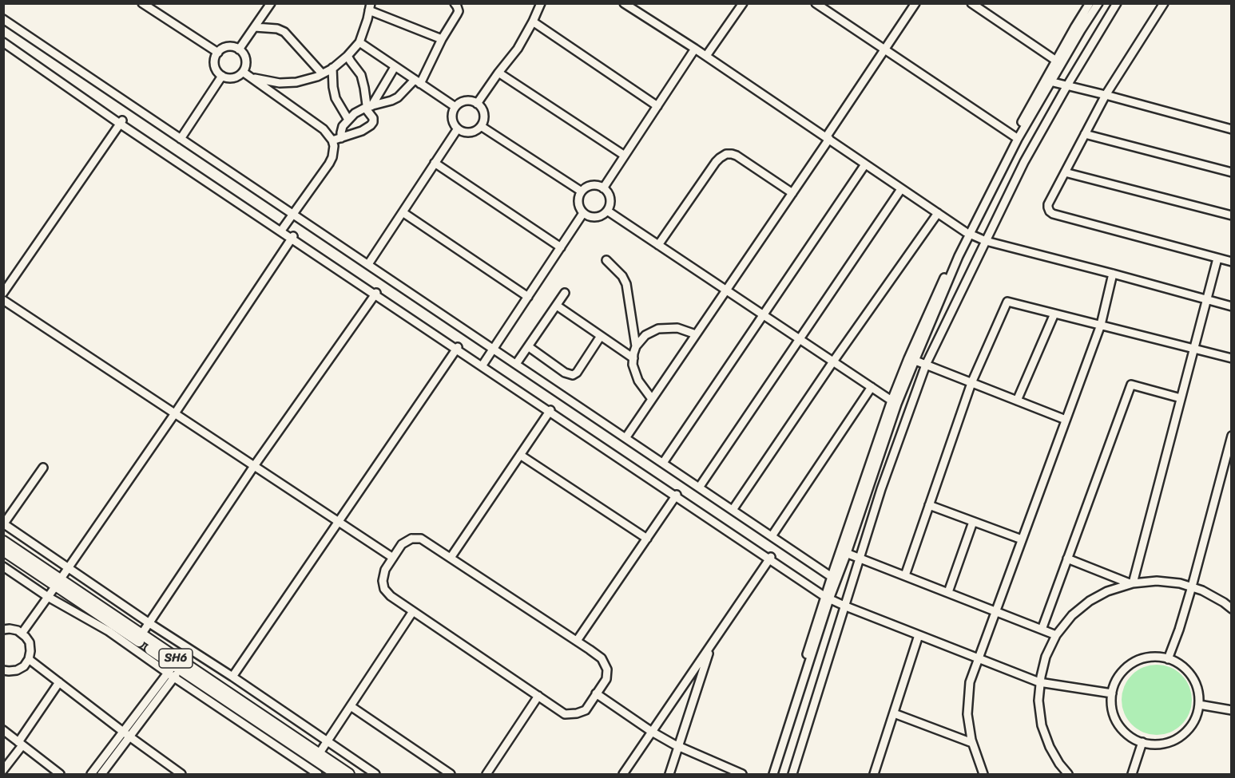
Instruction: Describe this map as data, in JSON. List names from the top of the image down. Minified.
{"streets":{"main road":["SH6"]}}
